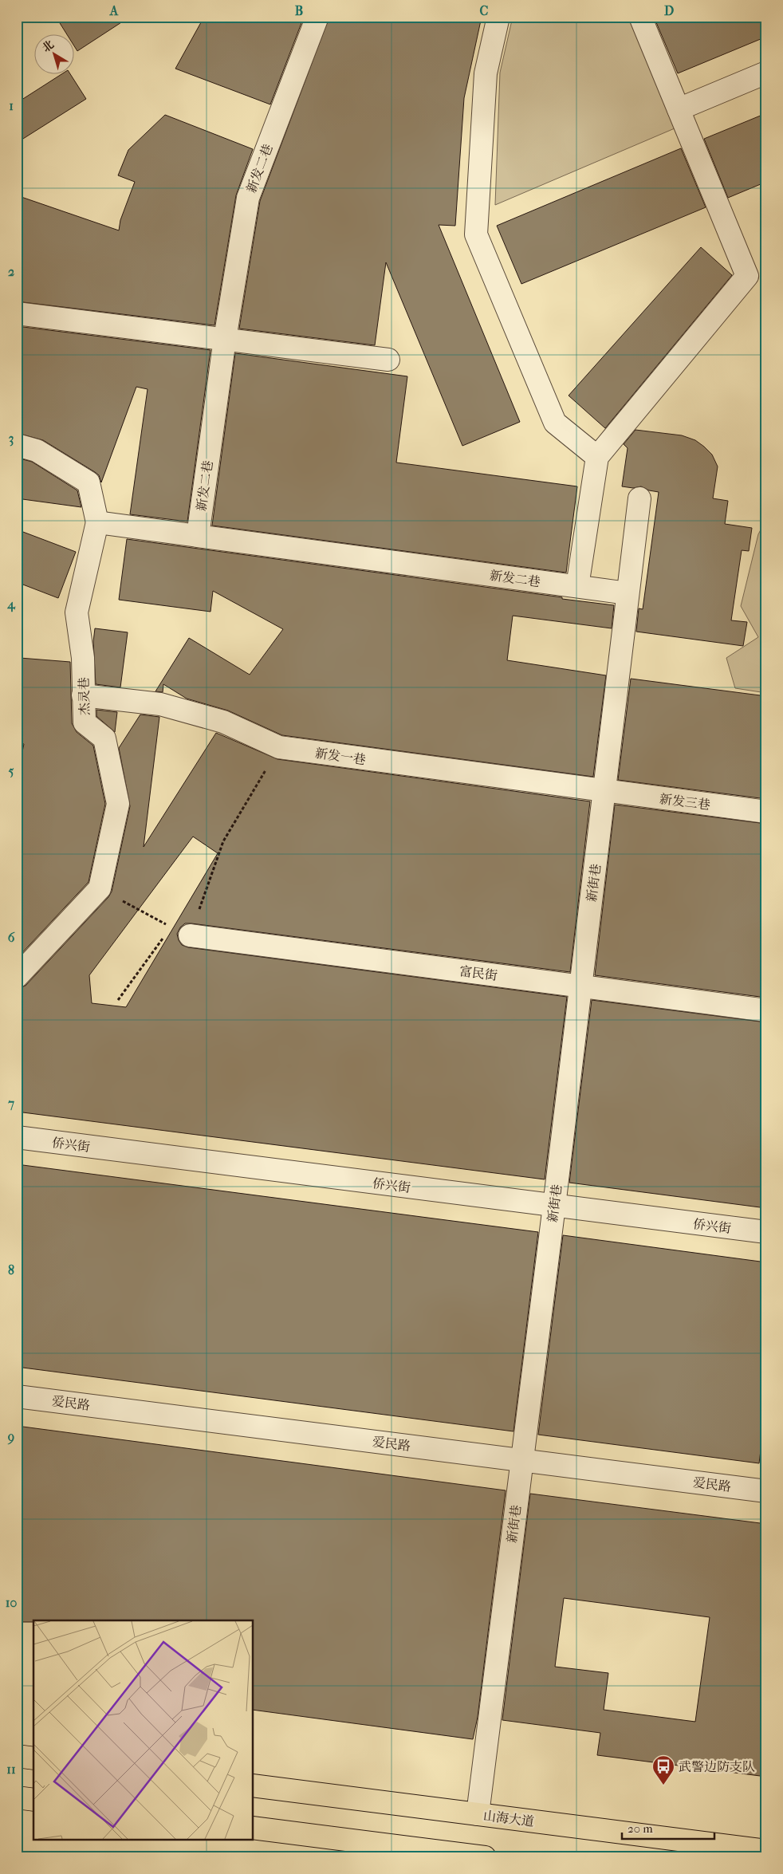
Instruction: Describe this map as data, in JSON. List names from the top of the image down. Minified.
{"streets":{"main road":["山海大道"],"street":["新发二巷","杰灵巷","新发一巷","新发三巷","新街巷","富民街","侨兴街","爱民路"]},"crossings":[["新发二巷","新街巷"],["杰灵巷","新发一巷"],["新发一巷","新发三巷"],["新发一巷","新街巷"],["新发三巷","新街巷"],["新街巷","富民街"],["新街巷","侨兴街"],["新街巷","爱民路"],["新街巷","山海大道"]],"places":{"bus stop":["武警边防支队"]},"scale_bar":"20 m","north":"top left","grid":{"columns":["A","B","C","D"],"rows":["1","2","3","4","5","6","7","8","9","10","11"]}}
